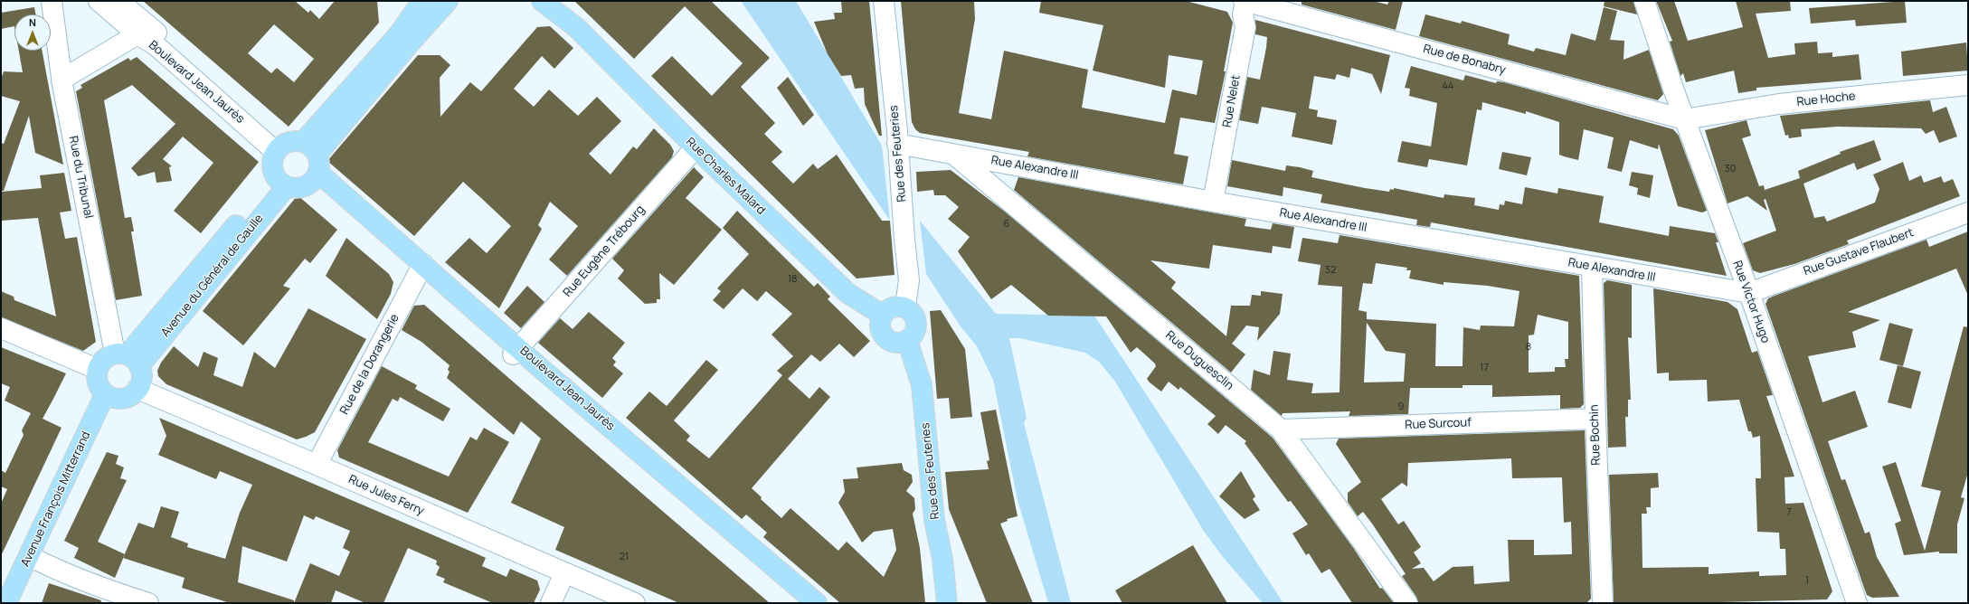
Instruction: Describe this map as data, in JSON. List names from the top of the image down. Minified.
{"streets":{"main road":["Boulevard Jean Jaurès","Rue des Feuteries","Rue Charles Malard","Avenue du Général de Gaulle","Avenue François Mitterrand"],"street":["Rue de Bonabry","Rue Hoche","Rue Nelet","Rue Alexandre III","Rue du Tribunal","Rue Eugène Trébourg","Rue Gustave Flaubert","Rue Victor Hugo","Rue Duguesclin","Rue de la Dorangerie","Rue Surcouf","Rue Bochin","Rue Jules Ferry"]},"crossings":[["Rue de Bonabry","Rue Hoche"],["Rue de Bonabry","Rue Nelet"],["Rue de Bonabry","Rue Victor Hugo"],["Boulevard Jean Jaurès","Rue Eugène Trébourg"],["Boulevard Jean Jaurès","Avenue du Général de Gaulle"],["Boulevard Jean Jaurès","Rue de la Dorangerie"],["Rue Hoche","Rue Victor Hugo"],["Rue Nelet","Rue Alexandre III"],["Rue des Feuteries","Rue Alexandre III"],["Rue des Feuteries","Rue Charles Malard"],["Rue Alexandre III","Rue Gustave Flaubert"],["Rue Alexandre III","Rue Victor Hugo"],["Rue Alexandre III","Rue Duguesclin"],["Rue Alexandre III","Rue Bochin"],["Rue Charles Malard","Rue Eugène Trébourg"],["Rue du Tribunal","Avenue du Général de Gaulle"],["Rue du Tribunal","Rue Jules Ferry"],["Rue du Tribunal","Avenue François Mitterrand"],["Rue Gustave Flaubert","Rue Victor Hugo"],["Avenue du Général de Gaulle","Rue Jules Ferry"],["Avenue du Général de Gaulle","Avenue François Mitterrand"],["Rue Duguesclin","Rue Surcouf"],["Rue de la Dorangerie","Rue Jules Ferry"],["Rue Surcouf","Rue Bochin"],["Rue Jules Ferry","Avenue François Mitterrand"]],"house_numbers":["44","30","6","32","18","8","17","9","7","21","1"],"north":"top"}
